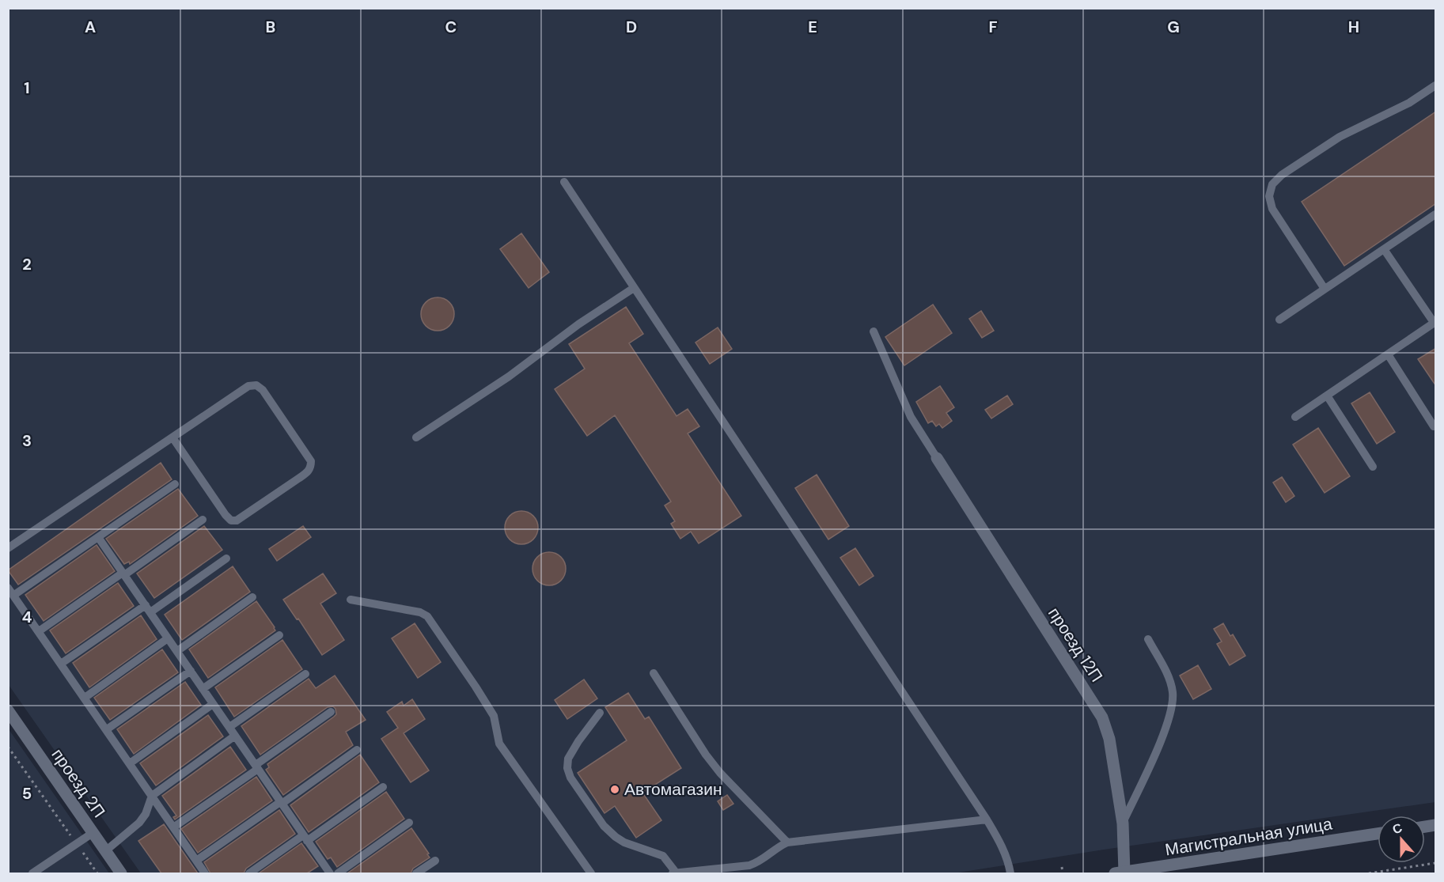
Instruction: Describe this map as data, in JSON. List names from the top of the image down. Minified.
{"streets":{"street":["проезд 12П","проезд 2П","Магистральная улица"]},"crossings":[["проезд 12П","Магистральная улица"]],"places":["Автомагазин"],"north":"top","grid":{"columns":["A","B","C","D","E","F","G","H"],"rows":["1","2","3","4","5"]}}
